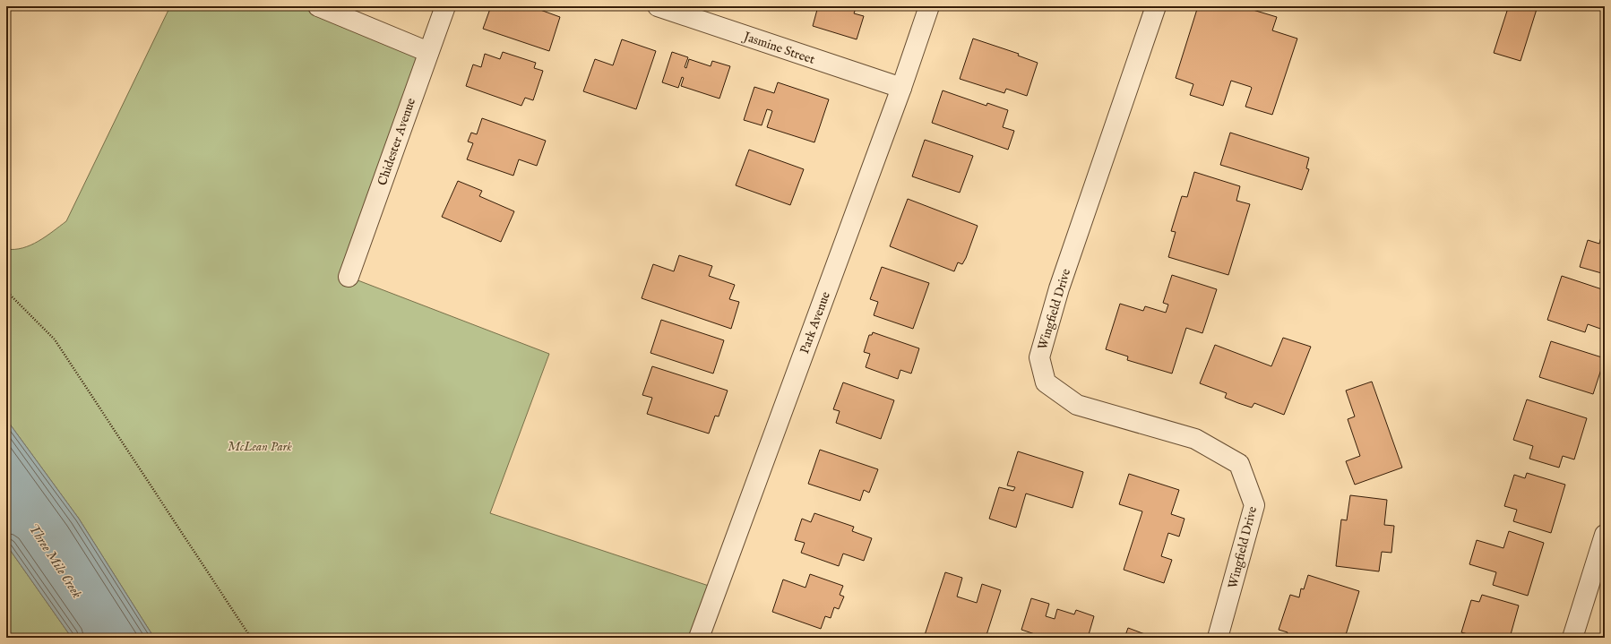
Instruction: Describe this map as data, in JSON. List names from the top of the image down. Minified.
{"streets":{"street":["Jasmine Street","Chidester Avenue","Wingfield Drive","Park Avenue"]},"crossings":[["Jasmine Street","Park Avenue"]],"water":["Three Mile Creek"],"parks":["McLean Park"]}
